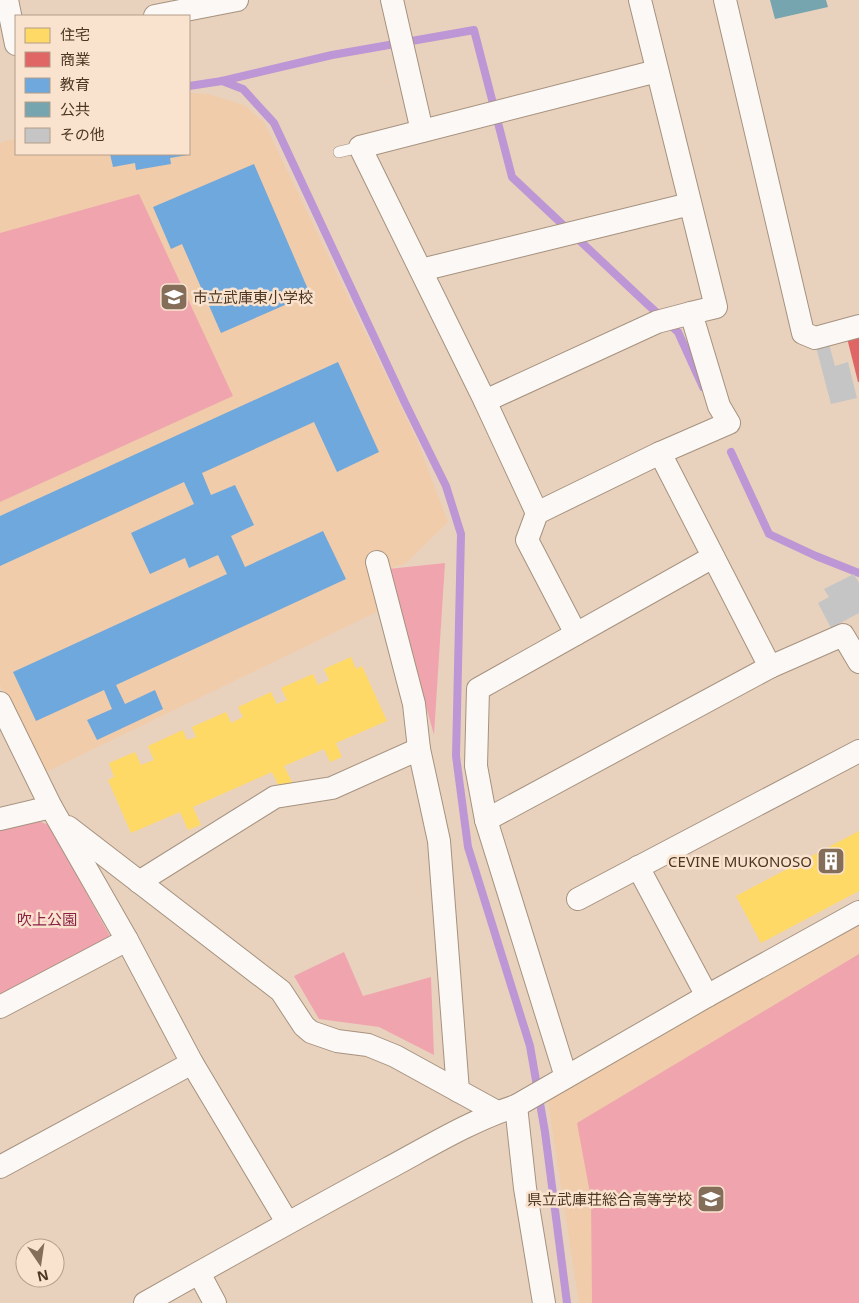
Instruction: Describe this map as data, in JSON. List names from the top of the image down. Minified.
{"parks":["吹上公園"],"places":{"school or university":["市立武庫東小学校","県立武庫荘総合高等学校"],"building":["CEVINE MUKONOSO"]},"legend":["住宅","商業","教育","公共","その他"],"north":"bottom"}
